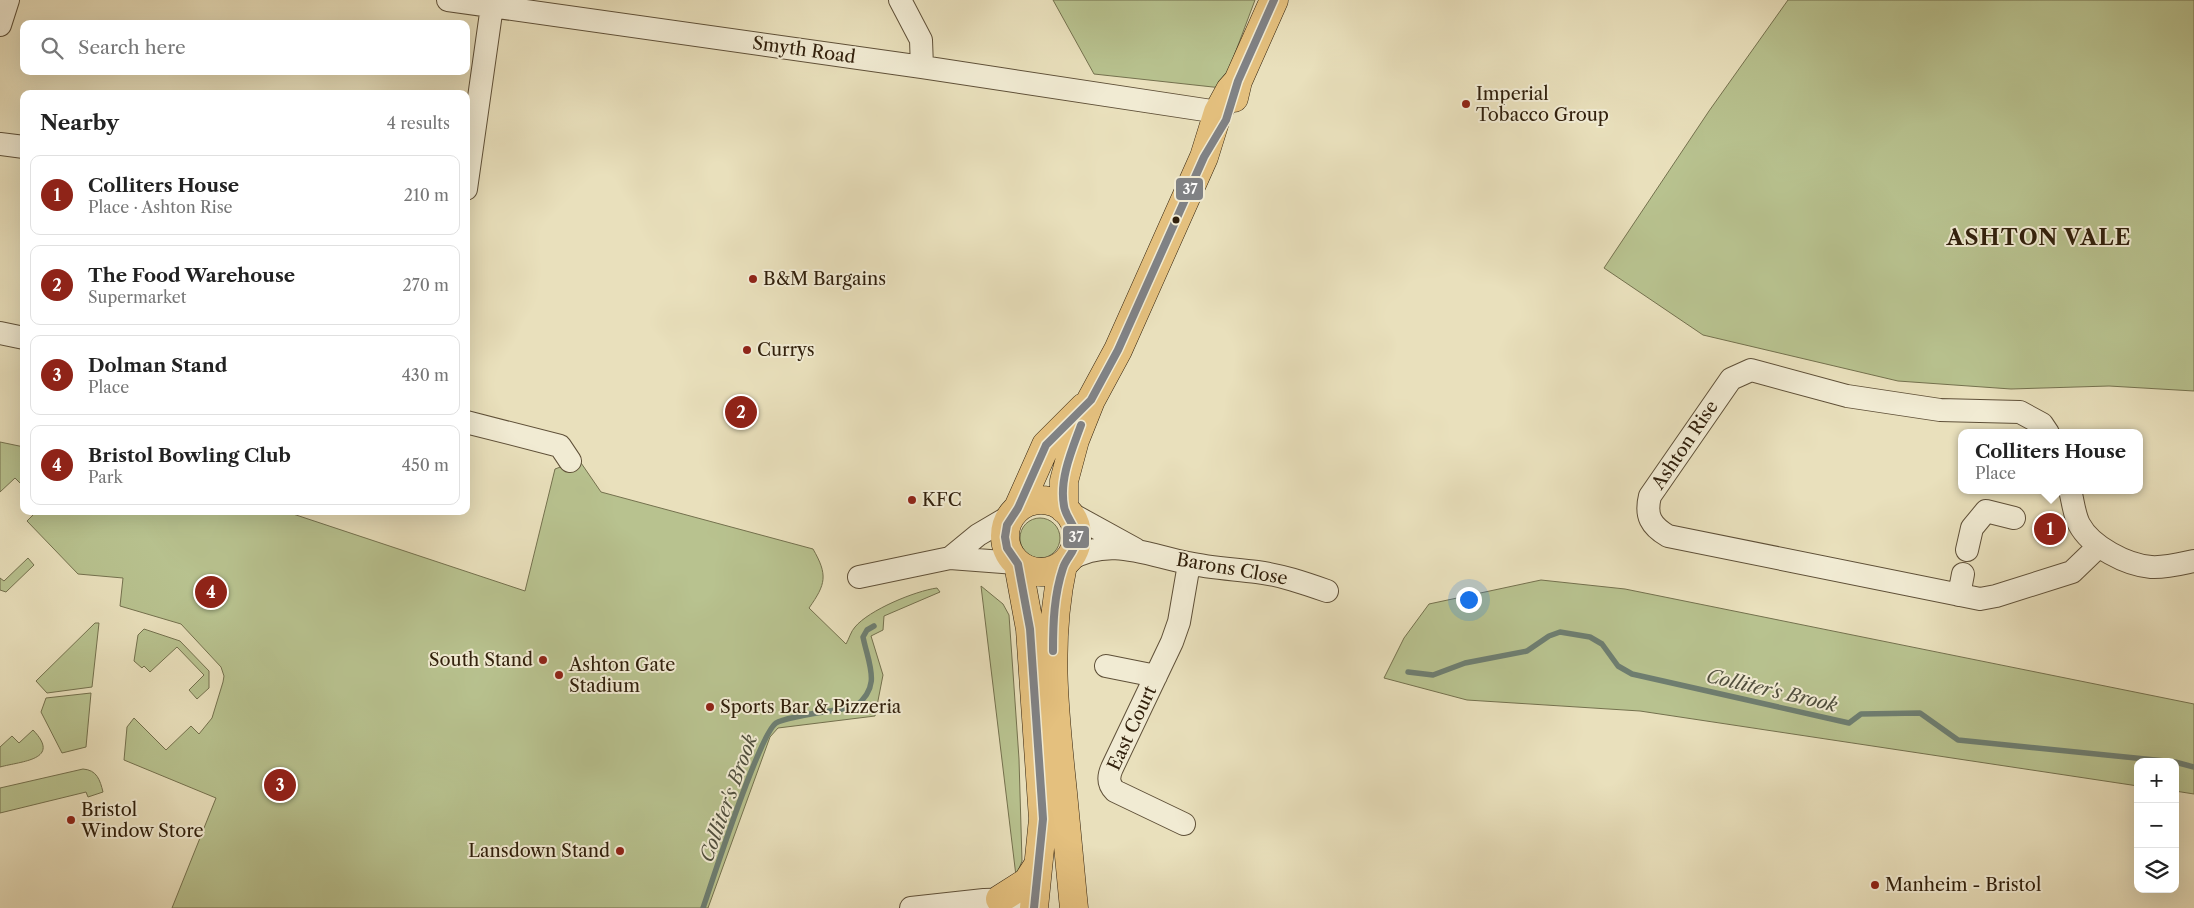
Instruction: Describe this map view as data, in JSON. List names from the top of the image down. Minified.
{"streets":{"street":["Smyth Road","Ashton Rise","Barons Close","East Court"]},"crossings":[["Barons Close","East Court"]],"districts":["ASHTON VALE"],"water":["Colliter's Brook"],"places":["Imperial Tobacco Group","B&M Bargains","Currys","KFC","South Stand","Ashton Gate Stadium","Sports Bar & Pizzeria","Bristol Window Store","Lansdown Stand","Manheim - Bristol"],"lines":["transit line 37"],"page":{"search":"Search here","heading":["Nearby","4 results"],"list":[{"mark":"1","name":"Colliters House","note":"Place · Ashton Rise","value":"210 m"},{"mark":"2","name":"The Food Warehouse","note":"Supermarket","value":"270 m"},{"mark":"3","name":"Dolman Stand","note":"Place","value":"430 m"},{"mark":"4","name":"Bristol Bowling Club","note":"Park","value":"450 m"}],"pins":["2","1","4","3"],"popup":["Colliters House","Place"],"map_buttons":["+","−"]}}
